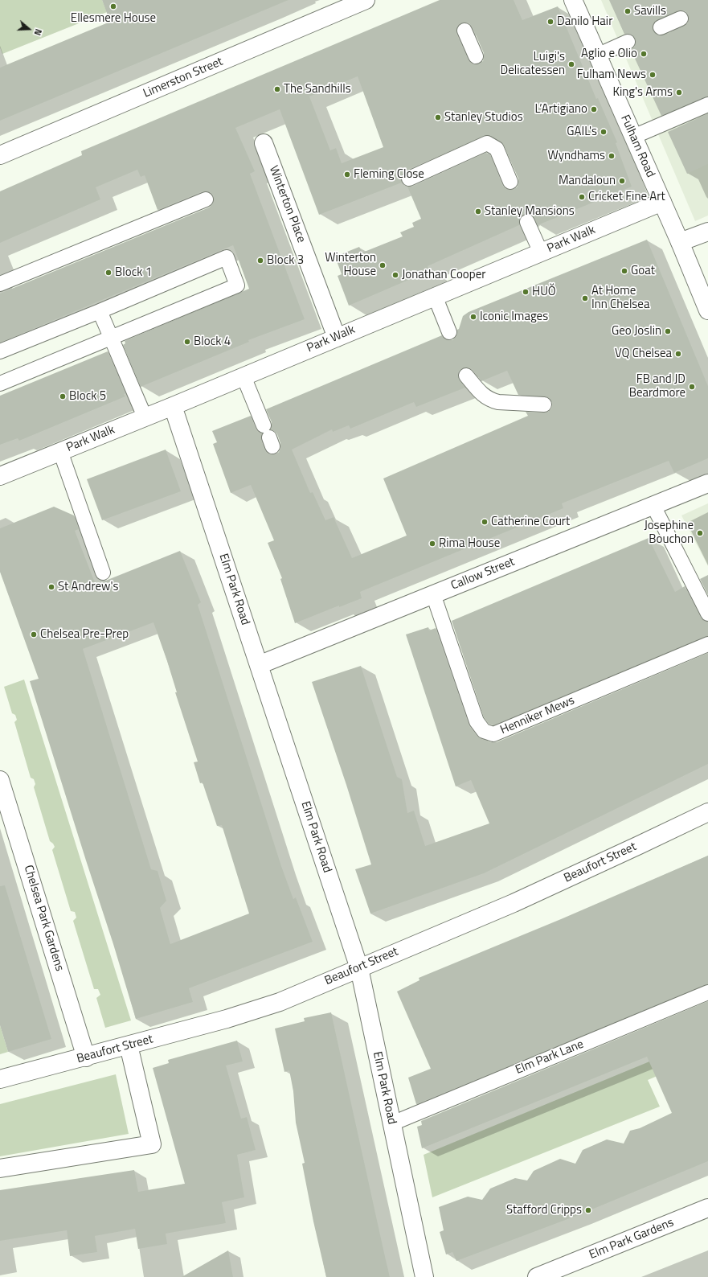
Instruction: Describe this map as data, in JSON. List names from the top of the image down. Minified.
{"streets":{"street":["Limerston Street","Fulham Road","Winterton Place","Park Walk","Callow Street","Elm Park Road","Beaufort Street","Chelsea Park Gardens","Elm Park Gardens"],"lane":["Henniker Mews","Elm Park Lane"]},"crossings":[["Fulham Road","Park Walk"],["Winterton Place","Park Walk"],["Park Walk","Elm Park Road"],["Callow Street","Elm Park Road"],["Callow Street","Henniker Mews"],["Elm Park Road","Beaufort Street"],["Elm Park Road","Elm Park Lane"],["Beaufort Street","Chelsea Park Gardens"]],"places":["Ellesmere House","Savills","Danilo Hair","Aglio e Olio","Luigi's Delicatessen","Fulham News","The Sandhills","King's Arms","L’Artigiano","Stanley Studios","GAIL's","Wyndhams","Fleming Close","Mandaloun","Cricket Fine Art","Stanley Mansions","Block 3","Winterton House","Goat","Block 1","Jonathan Cooper","HUŎ","At Home Inn Chelsea","Iconic Images","Geo Joslin","Block 4","VQ Chelsea","FB and JD Beardmore","Block 5","Catherine Court","Josephine Bouchon","Rima House","St Andrew's","Chelsea Pre-Prep","Stafford Cripps"],"north":"right"}
